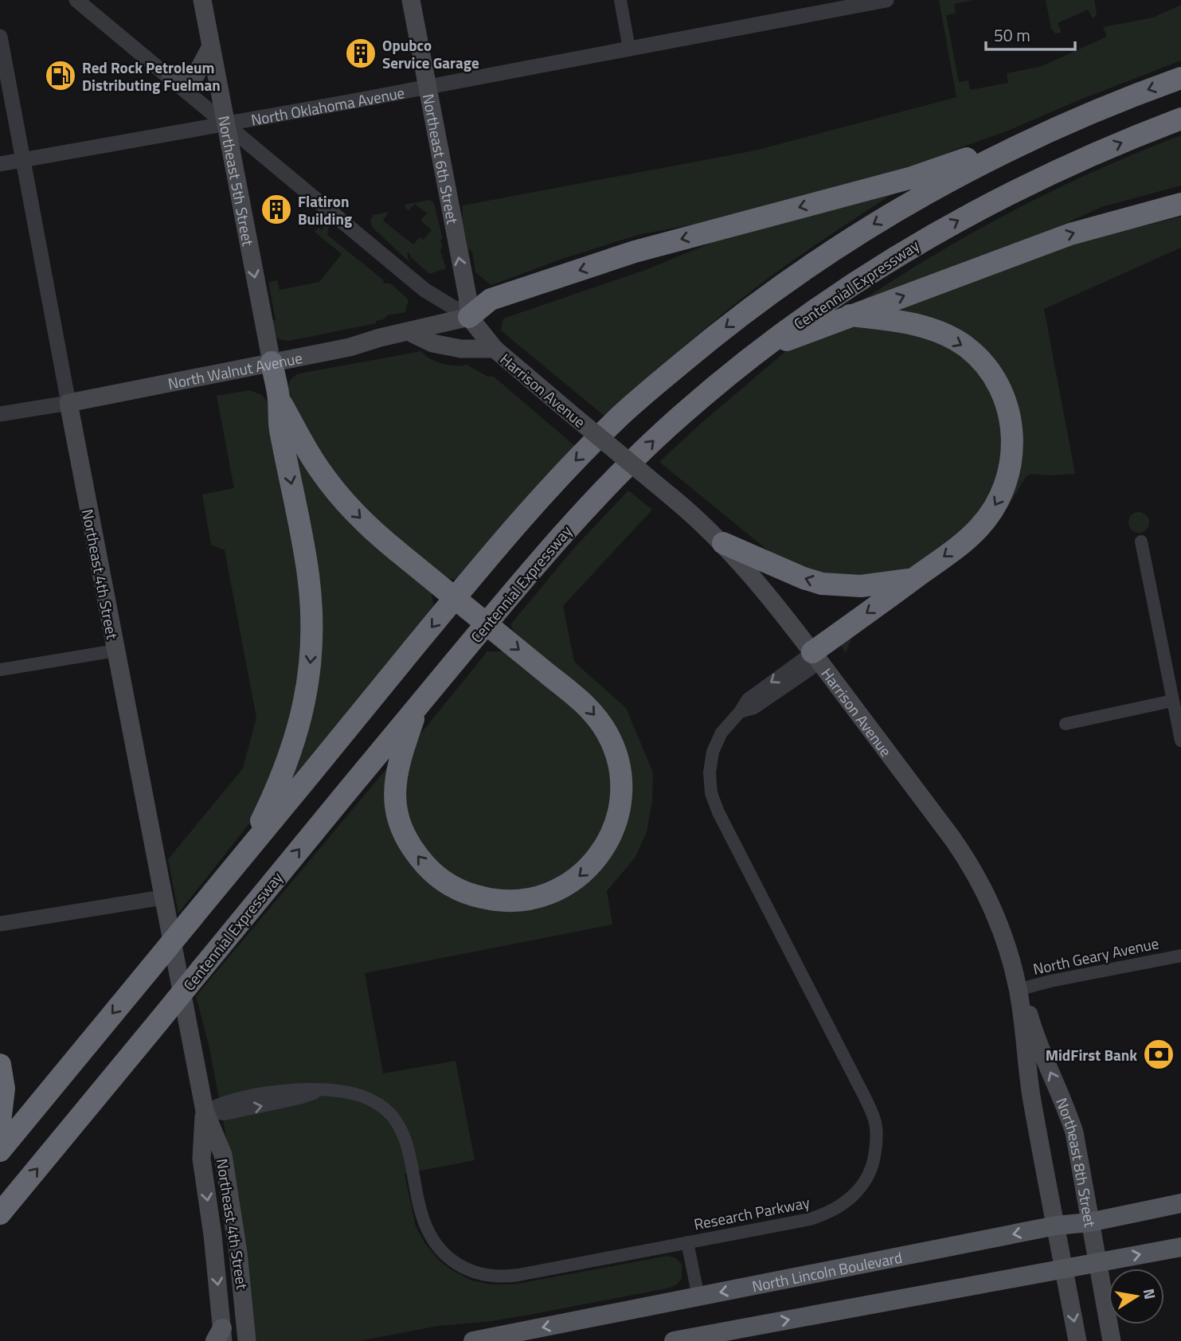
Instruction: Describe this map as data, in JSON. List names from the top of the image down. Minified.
{"streets":{"highway":["Centennial Expressway"],"main road":["Northeast 6th Street","Northeast 5th Street","North Walnut Avenue","Harrison Avenue","Northeast 4th Street","Northeast 8th Street","North Lincoln Boulevard"],"street":["North Oklahoma Avenue","North Geary Avenue","Research Parkway"]},"crossings":[["North Oklahoma Avenue","Northeast 6th Street"],["North Oklahoma Avenue","Northeast 5th Street"],["North Oklahoma Avenue","Harrison Avenue"],["North Oklahoma Avenue","Northeast 4th Street"],["Northeast 6th Street","North Walnut Avenue"],["Northeast 6th Street","Harrison Avenue"],["Northeast 5th Street","North Walnut Avenue"],["Northeast 5th Street","Harrison Avenue"],["North Walnut Avenue","Harrison Avenue"],["North Walnut Avenue","Northeast 4th Street"],["Harrison Avenue","Northeast 8th Street"],["Harrison Avenue","Research Parkway"],["Northeast 4th Street","Research Parkway"],["North Geary Avenue","Northeast 8th Street"],["Northeast 8th Street","North Lincoln Boulevard"]],"one_way":["Northeast 6th Street","Northeast 5th Street"],"places":{"building":["Opubco Service Garage","Flatiron Building"],"fuel station":["Red Rock Petroleum Distributing Fuelman"],"bank":["MidFirst Bank"]},"scale_bar":"50 m","north":"right"}
